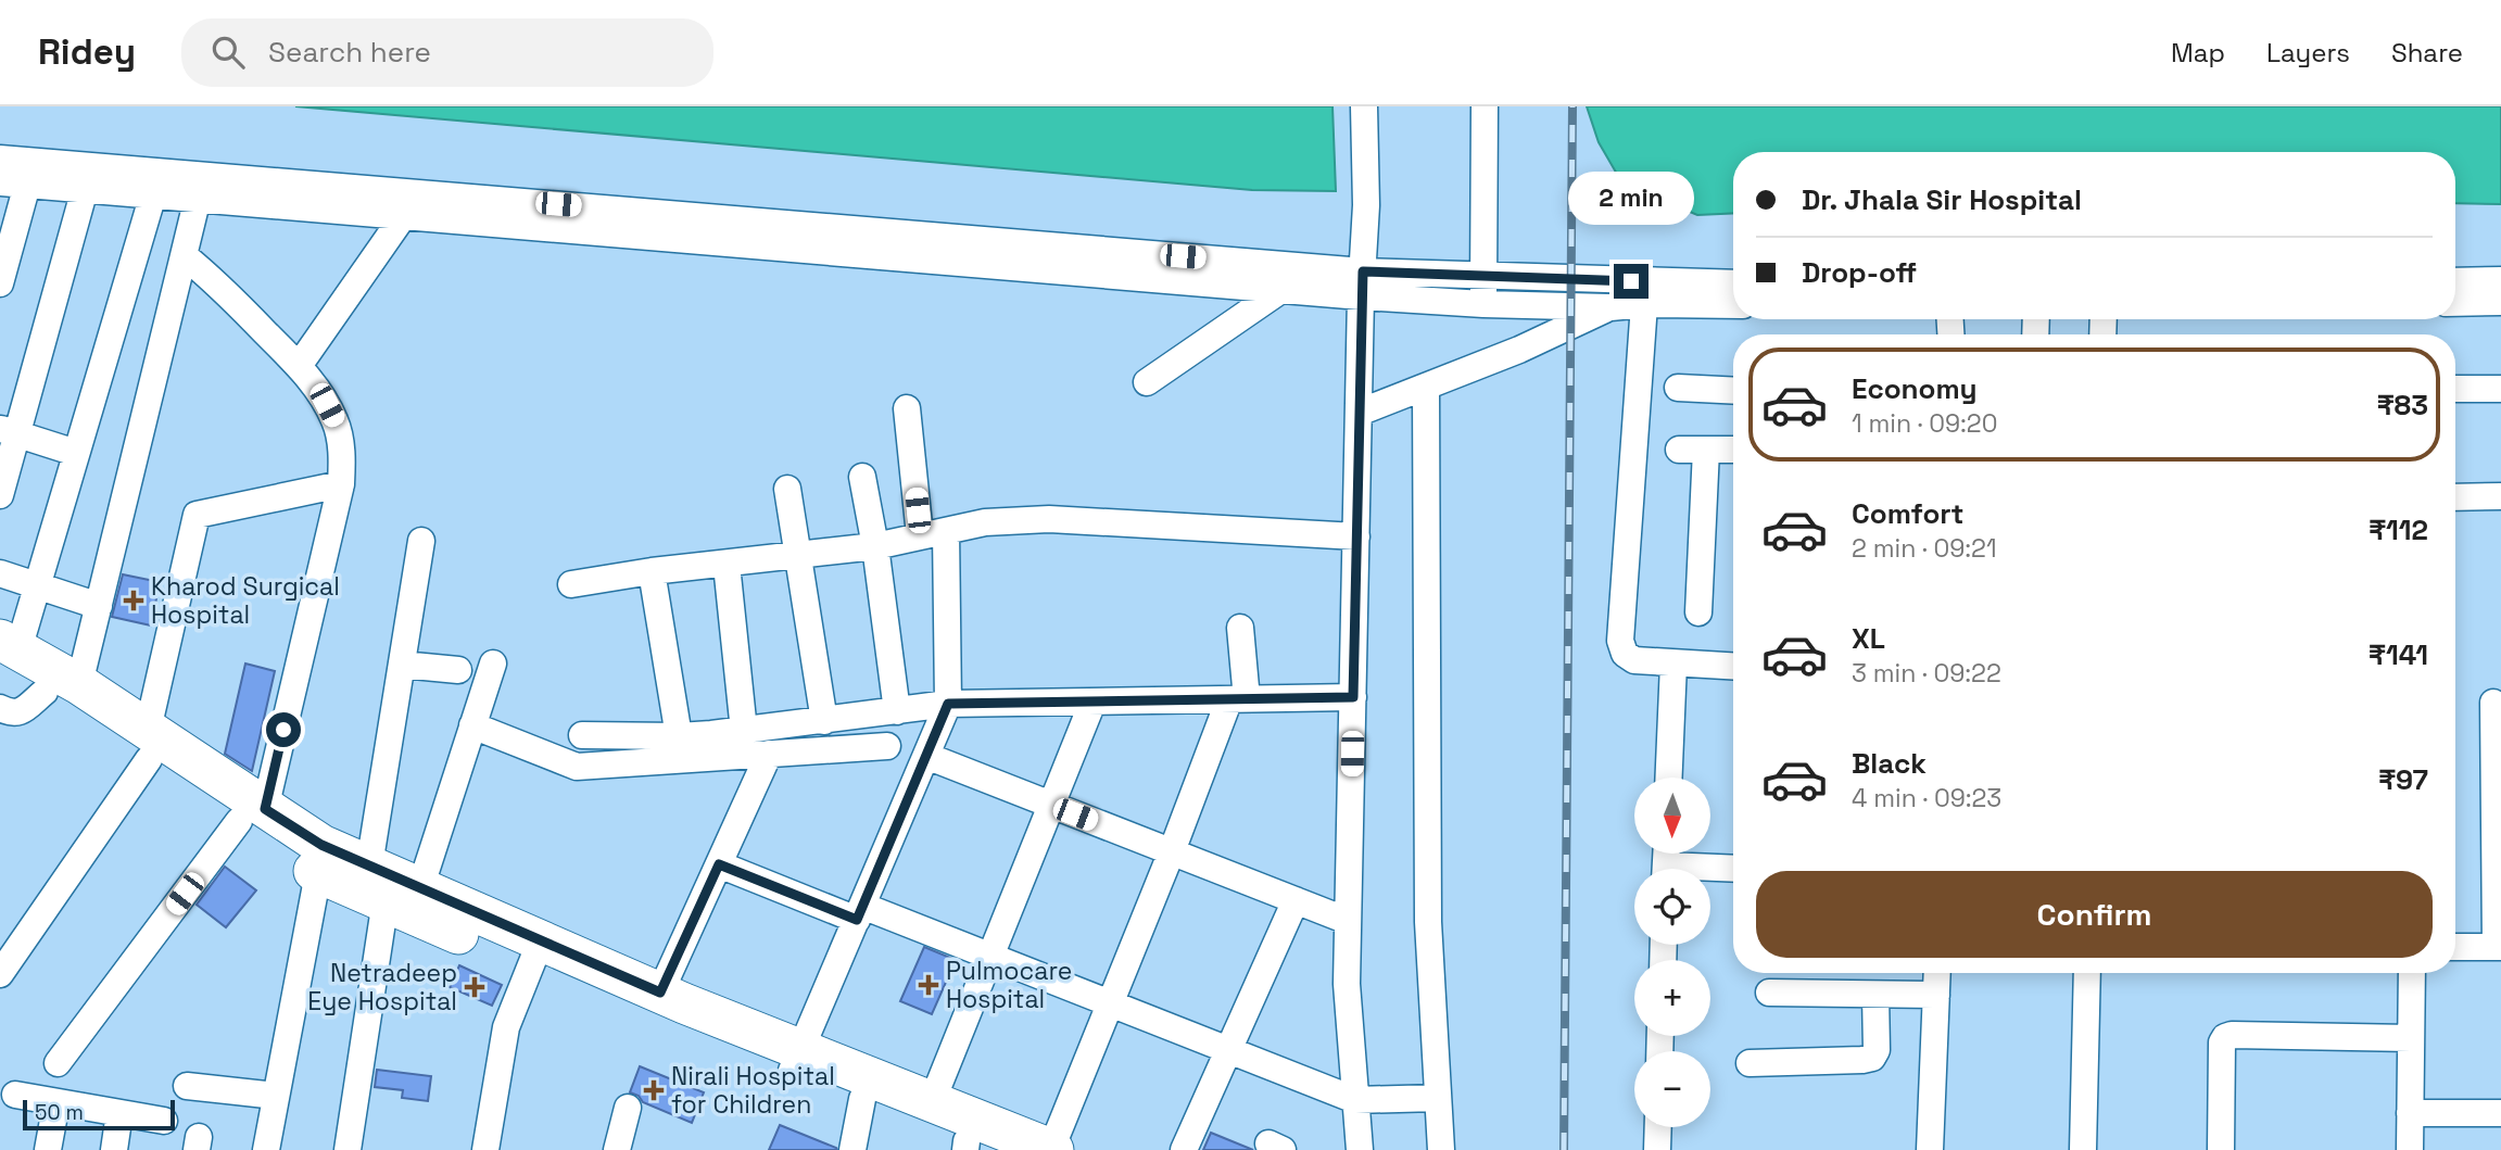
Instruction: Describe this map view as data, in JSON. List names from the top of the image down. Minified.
{"places":{"health":["Kharod Surgical Hospital","Pulmocare Hospital","Netradeep Eye Hospital","Nirali Hospital for Children"]},"scale_bar":"50 m","north":"bottom","page":{"header":"Ridey","search":"Search here","nav":["Map","Layers","Share"],"banner":["Dr. Jhala Sir Hospital","Drop-off"],"bubble":"2 min","list":[{"name":"Economy","note":"1 min · 09:20","value":"₹83"},{"name":"Comfort","note":"2 min · 09:21","value":"₹112"},{"name":"XL","note":"3 min · 09:22","value":"₹141"},{"name":"Black","note":"4 min · 09:23","value":"₹97"}],"map_buttons":["+","−"],"buttons":"Confirm","scale":"50 m"}}
